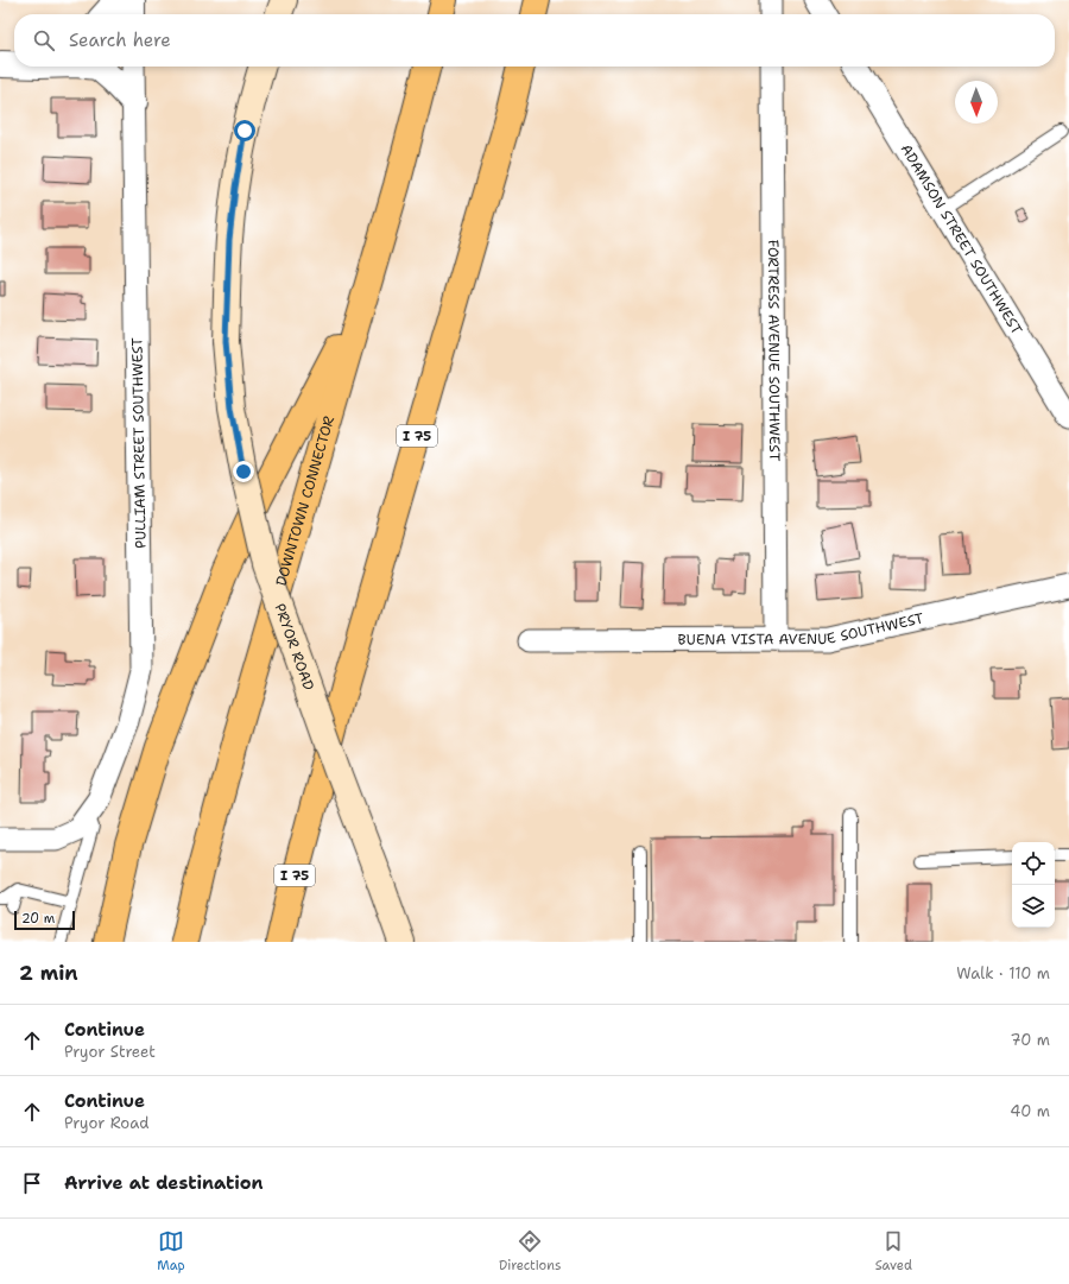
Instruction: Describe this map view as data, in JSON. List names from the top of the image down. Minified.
{"streets":{"highway":["I 75","DOWNTOWN CONNECTOR"],"main road":["PRYOR ROAD"],"street":["ADAMSON STREET SOUTHWEST","FORTRESS AVENUE SOUTHWEST","PULLIAM STREET SOUTHWEST","BUENA VISTA AVENUE SOUTHWEST"]},"crossings":[["FORTRESS AVENUE SOUTHWEST","BUENA VISTA AVENUE SOUTHWEST"]],"scale_bar":"20 m","north":"bottom","page":{"search":"Search here","scale":"20 m","heading":["2 min","Walk · 110 m"],"list":[["Continue","Pryor Street","70 m"],["Continue","Pryor Road","40 m"],"Arrive at destination"],"nav":["Map","Directions","Saved"]}}
